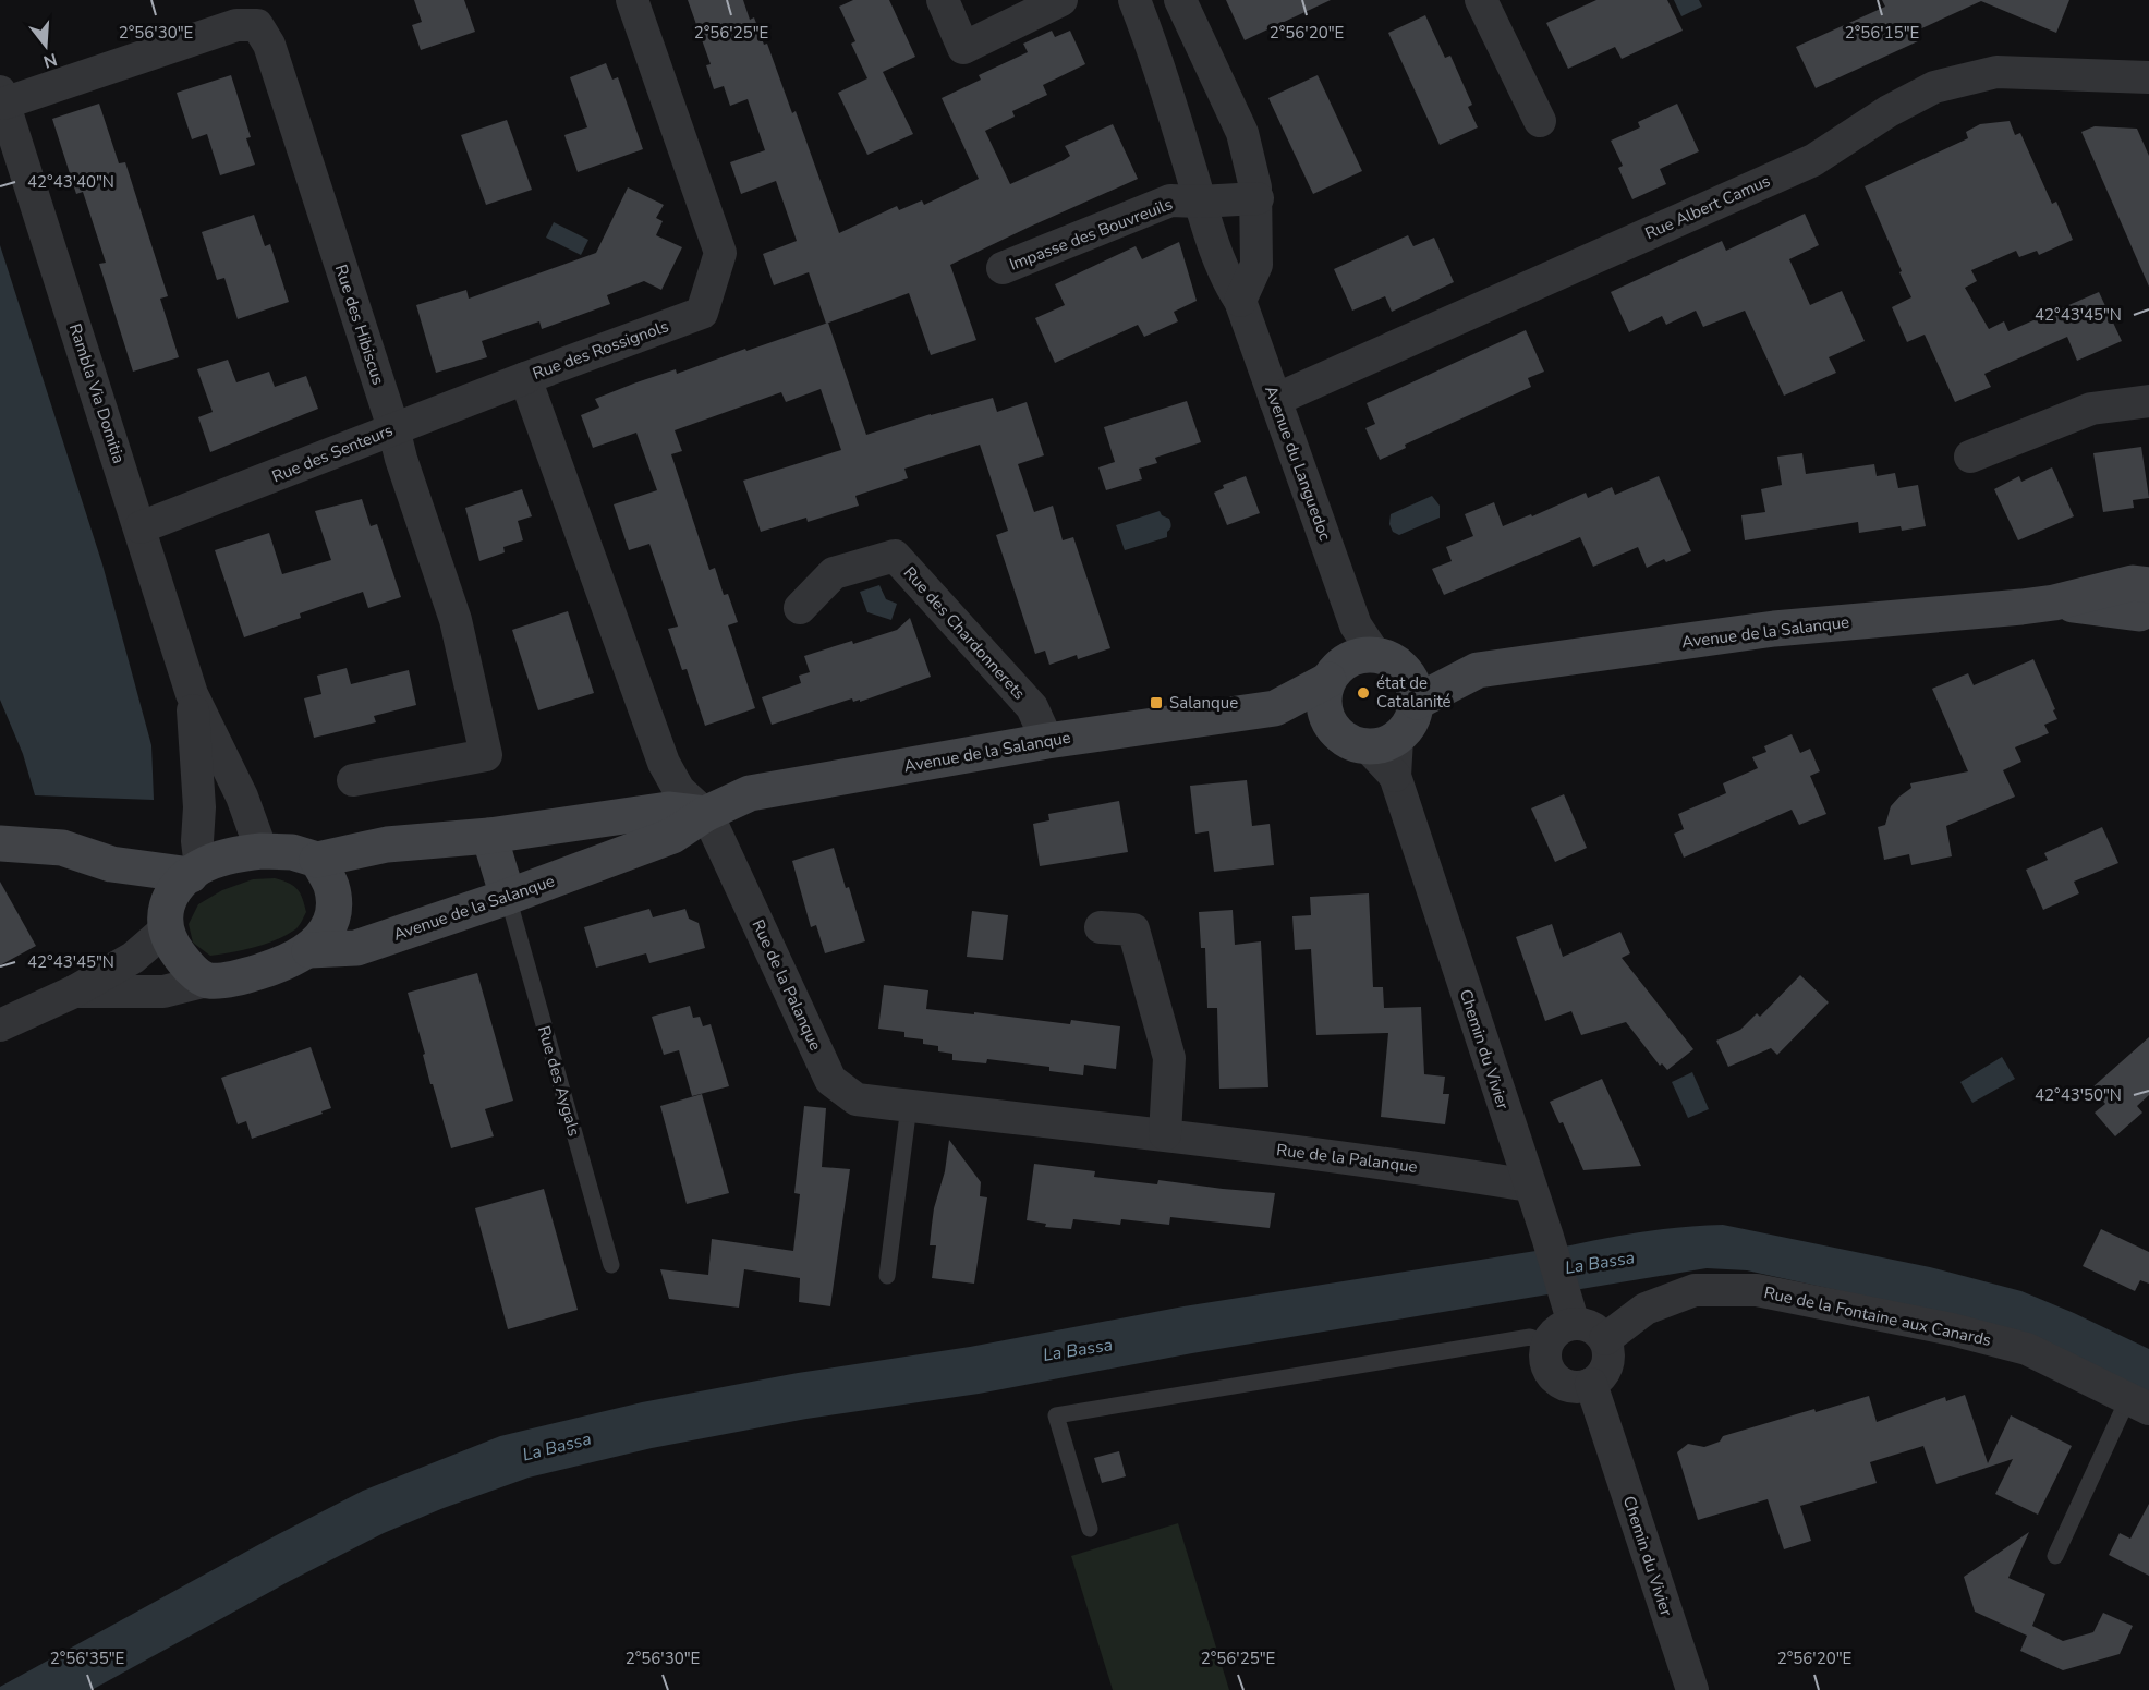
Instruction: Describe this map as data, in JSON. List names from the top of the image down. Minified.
{"streets":{"street":["Rue Albert Camus","Impasse des Bouvreuils","Rue des Hibiscus","Rue des Rossignols","Rambla Via Domitia","Rue des Senteurs","Avenue du Languedoc","Avenue de la Salanque","Rue des Chardonnerets","Rue de la Palanque","Chemin du Vivier","Rue de la Fontaine aux Canards"],"lane":["Rue des Aygals"]},"crossings":[["Rue Albert Camus","Avenue du Languedoc"],["Impasse des Bouvreuils","Avenue du Languedoc"],["Rue des Hibiscus","Rambla Via Domitia"],["Rue des Hibiscus","Rue des Senteurs"],["Rue des Rossignols","Rue des Senteurs"],["Rue des Rossignols","Avenue de la Salanque"],["Rue des Rossignols","Rue de la Palanque"],["Rambla Via Domitia","Rue des Senteurs"],["Rambla Via Domitia","Avenue de la Salanque"],["Avenue du Languedoc","Avenue de la Salanque"],["Avenue du Languedoc","Chemin du Vivier"],["Avenue de la Salanque","Rue des Chardonnerets"],["Avenue de la Salanque","Rue de la Palanque"],["Avenue de la Salanque","Chemin du Vivier"],["Avenue de la Salanque","Rue des Aygals"],["Rue de la Palanque","Chemin du Vivier"],["Chemin du Vivier","Rue de la Fontaine aux Canards"]],"water":["La Bassa"],"places":{"other":["état de Catalanité"],"transit":["Salanque"]},"north":"bottom","coordinates":["2°56'30\"E","2°56'25\"E","2°56'20\"E","2°56'15\"E","42°43'40\"N","42°43'45\"N","42°43'50\"N","2°56'35\"E"]}
